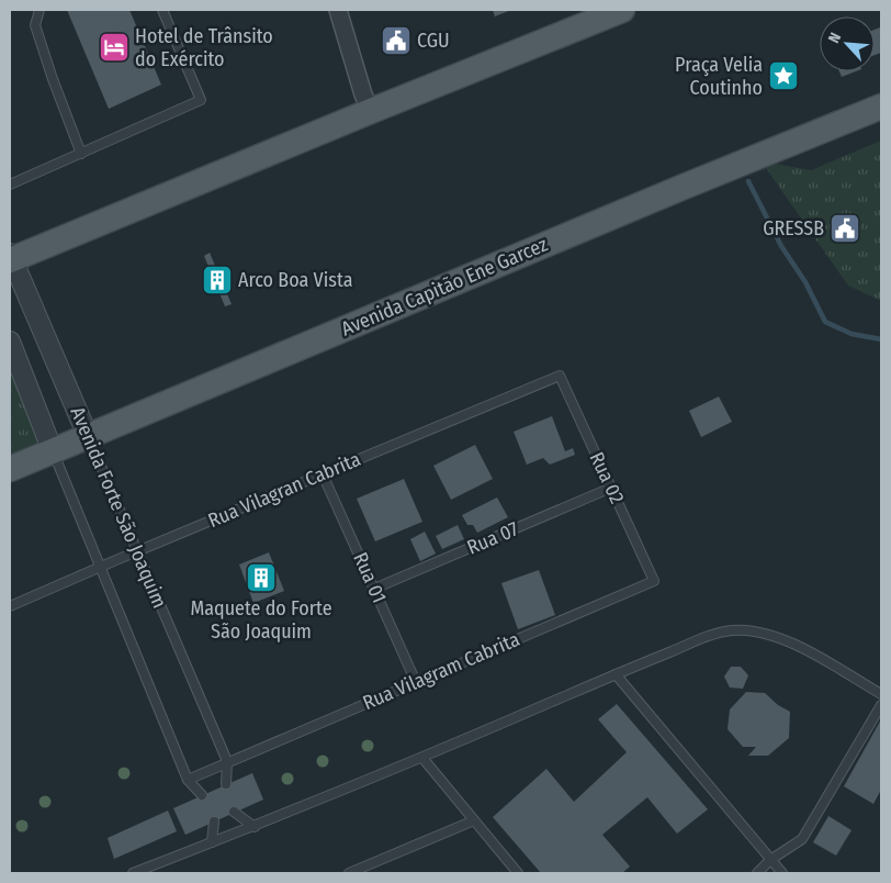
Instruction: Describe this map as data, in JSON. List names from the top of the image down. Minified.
{"streets":{"main road":["Avenida Capitão Ene Garcez"],"street":["Avenida Forte São Joaquim"],"lane":["Rua 02","Rua Vilagran Cabrita","Rua 07","Rua 01","Rua Vilagram Cabrita"]},"crossings":[["Avenida Capitão Ene Garcez","Avenida Forte São Joaquim"],["Rua 02","Rua Vilagran Cabrita"],["Rua 02","Rua 07"],["Rua 02","Rua Vilagram Cabrita"],["Rua Vilagran Cabrita","Avenida Forte São Joaquim"],["Rua Vilagran Cabrita","Rua 01"],["Avenida Forte São Joaquim","Rua Vilagram Cabrita"],["Rua 07","Rua 01"],["Rua 01","Rua Vilagram Cabrita"]],"places":{"public building":["CGU","GRESSB"],"hotel":["Hotel de Trânsito do Exército"],"place":["Praça Velia Coutinho"],"building":["Arco Boa Vista","Maquete do Forte São Joaquim"]},"north":"top left"}
